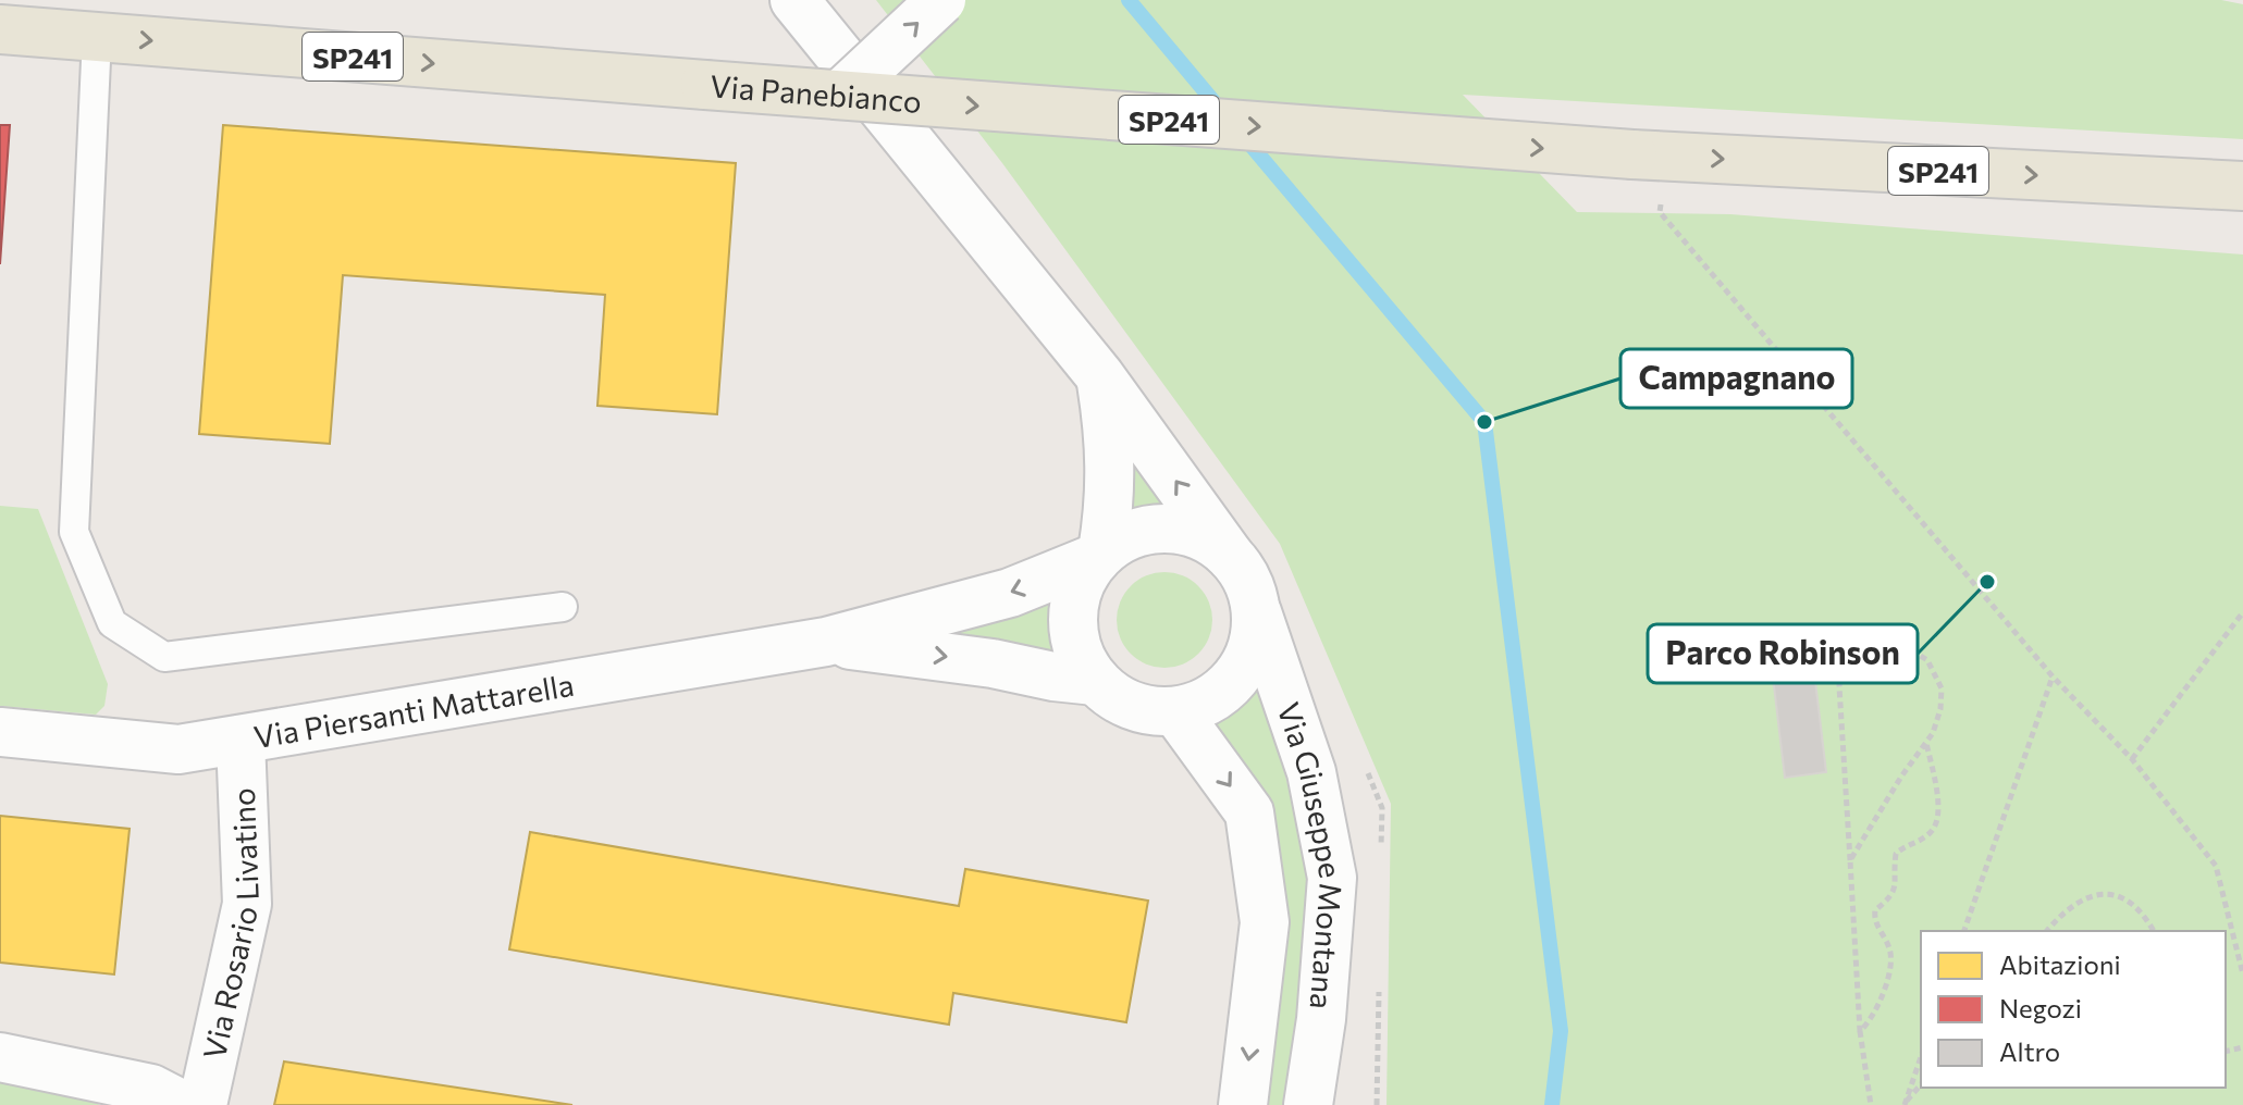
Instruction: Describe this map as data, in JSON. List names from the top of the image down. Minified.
{"streets":{"main road":["SP241","Via Panebianco"],"street":["Via Piersanti Mattarella","Via Giuseppe Montana","Via Rosario Livatino"]},"crossings":[["Via Piersanti Mattarella","Via Giuseppe Montana"],["Via Piersanti Mattarella","Via Rosario Livatino"]],"one_way":["Via Panebianco"],"places":["Campagnano","Parco Robinson"],"legend":["Abitazioni","Negozi","Altro"]}
